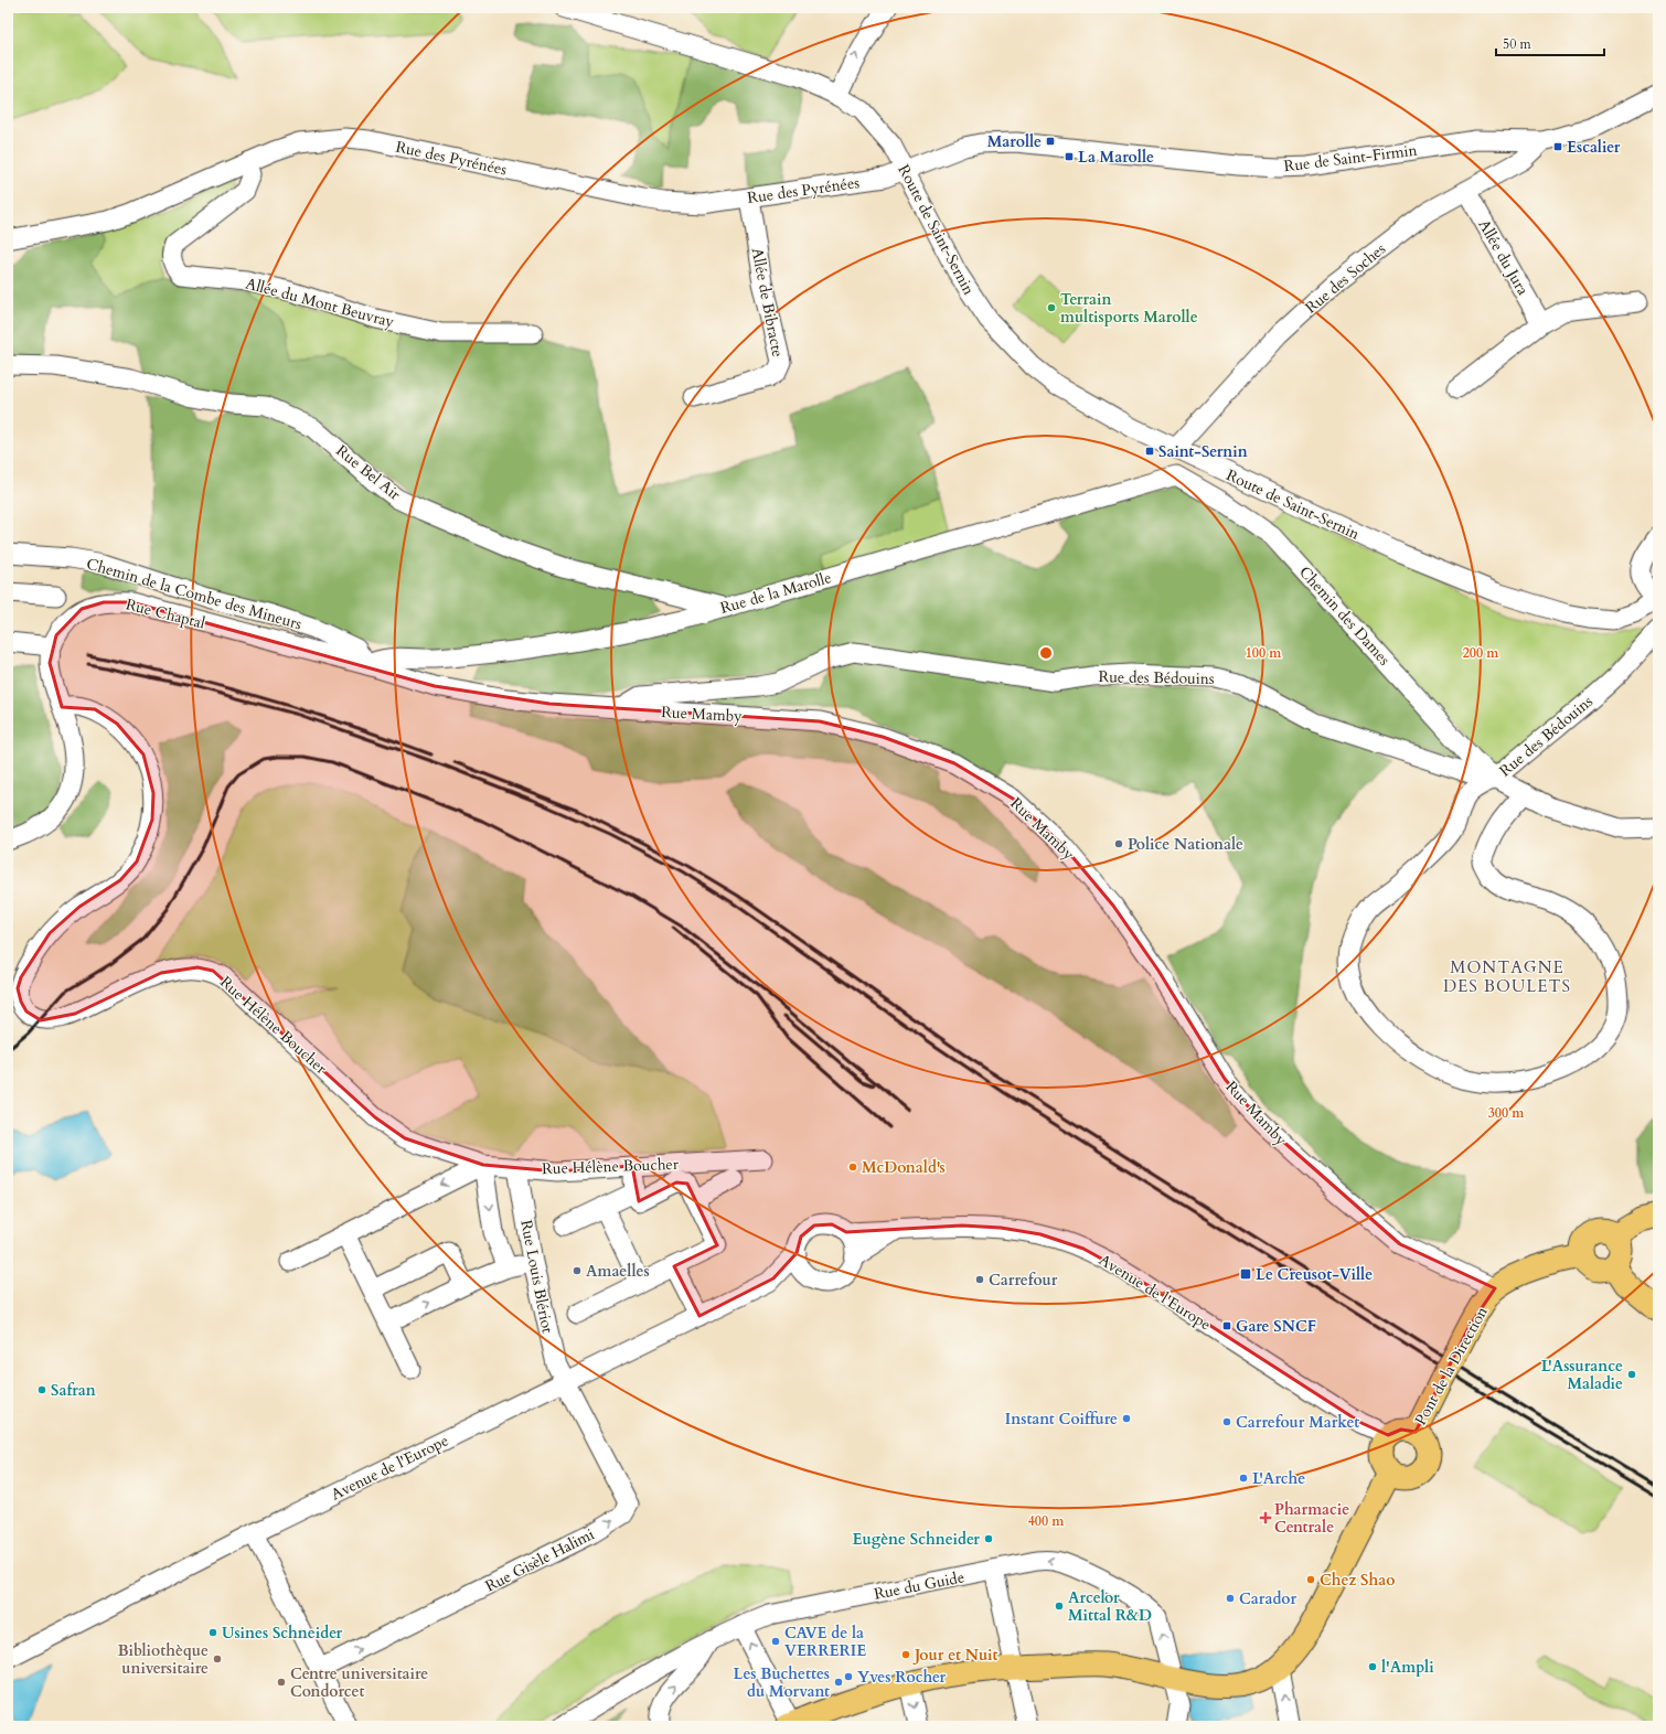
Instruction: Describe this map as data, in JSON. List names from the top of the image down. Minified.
{"streets":{"main road":["Pont de la Direction"],"street":["Rue des Pyrénées","Rue de Saint-Firmin","Route de Saint-Sernin","Allée du Jura","Rue des Soches","Allée du Mont Beuvray","Allée de Bibracte","Rue Bel Air","Rue de la Marolle","Chemin de la Combe des Mineurs","Rue Chaptal","Chemin des Dames","Rue des Bédouins","Rue Mamby","Rue Hélène Boucher","Rue Louis Blériot","Avenue de l'Europe","Rue Gisèle Halimi","Rue du Guide"]},"crossings":[["Rue des Pyrénées","Rue de Saint-Firmin"],["Rue des Pyrénées","Route de Saint-Sernin"],["Rue des Pyrénées","Allée du Mont Beuvray"],["Rue des Pyrénées","Allée de Bibracte"],["Rue de Saint-Firmin","Route de Saint-Sernin"],["Rue de Saint-Firmin","Rue des Soches"],["Route de Saint-Sernin","Rue des Soches"],["Allée du Jura","Rue des Soches"],["Rue Bel Air","Rue de la Marolle"],["Rue de la Marolle","Chemin de la Combe des Mineurs"],["Rue de la Marolle","Rue Chaptal"],["Rue de la Marolle","Chemin des Dames"],["Rue de la Marolle","Rue Mamby"],["Chemin de la Combe des Mineurs","Rue Chaptal"],["Chemin de la Combe des Mineurs","Rue Mamby"],["Rue Chaptal","Rue Mamby"],["Rue Chaptal","Rue Hélène Boucher"],["Chemin des Dames","Rue des Bédouins"],["Rue des Bédouins","Rue Mamby"],["Rue Mamby","Pont de la Direction"],["Rue Hélène Boucher","Rue Louis Blériot"],["Rue Louis Blériot","Avenue de l'Europe"],["Rue Louis Blériot","Rue Gisèle Halimi"],["Avenue de l'Europe","Pont de la Direction"],["Avenue de l'Europe","Rue Gisèle Halimi"]],"districts":["MONTAGNE DES BOULETS"],"places":{"transit":["Marolle","Escalier","La Marolle","Saint-Sernin","Le Creusot-Ville","Gare SNCF"],"other":["Terrain multisports Marolle","Police Nationale","McDonald's","Amaelles","Carrefour","L'Assurance Maladie","Safran","Instant Coiffure","Carrefour Market","L'Arche","Eugène Schneider","Chez Shao","Carador","Arcelor Mittal R&D","Usines Schneider","CAVE de la VERRERIE","Jour et Nuit","Bibliothèque universitaire","l'Ampli","Yves Rocher","Centre universitaire Condorcet","Les Buchettes du Morvant"],"health":["Pharmacie Centrale"]},"scale_bar":"50 m","rings":["100 m","200 m","300 m","400 m"]}
